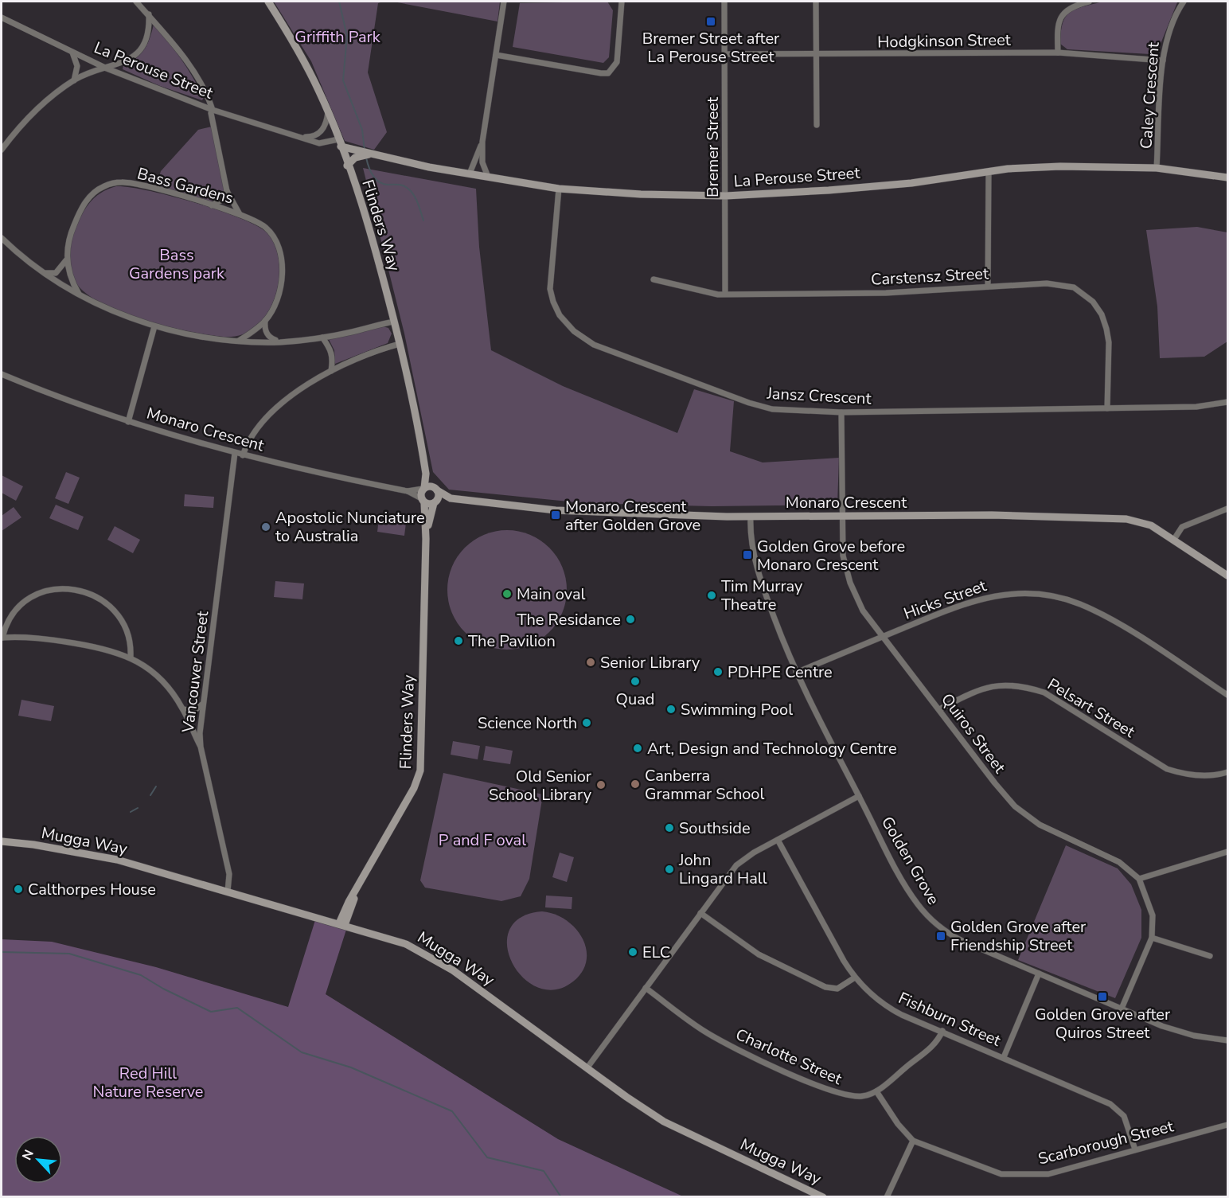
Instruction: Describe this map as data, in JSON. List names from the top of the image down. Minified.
{"streets":{"street":["Hodgkinson Street","La Perouse Street","Caley Crescent","Bremer Street","Bass Gardens","Flinders Way","Carstensz Street","Jansz Crescent","Monaro Crescent","Hicks Street","Vancouver Street","Pelsart Street","Quiros Street","Mugga Way","Golden Grove","Fishburn Street","Charlotte Street","Scarborough Street"]},"crossings":[["Hodgkinson Street","Caley Crescent"],["Hodgkinson Street","Bremer Street"],["La Perouse Street","Caley Crescent"],["La Perouse Street","Bremer Street"],["La Perouse Street","Bass Gardens"],["La Perouse Street","Flinders Way"],["La Perouse Street","Jansz Crescent"],["Bremer Street","Carstensz Street"],["Flinders Way","Monaro Crescent"],["Flinders Way","Mugga Way"],["Carstensz Street","Jansz Crescent"],["Jansz Crescent","Quiros Street"],["Monaro Crescent","Vancouver Street"],["Monaro Crescent","Quiros Street"],["Monaro Crescent","Golden Grove"],["Hicks Street","Quiros Street"],["Hicks Street","Golden Grove"],["Vancouver Street","Mugga Way"],["Pelsart Street","Quiros Street"],["Quiros Street","Golden Grove"],["Fishburn Street","Charlotte Street"],["Fishburn Street","Scarborough Street"],["Charlotte Street","Scarborough Street"]],"parks":["Griffith Park","Bass Gardens park","P and F oval","Red Hill Nature Reserve"],"places":{"transit":["Bremer Street after La Perouse Street","Monaro Crescent after Golden Grove","Golden Grove before Monaro Crescent","Golden Grove after Friendship Street","Golden Grove after Quiros Street"],"other":["Apostolic Nunciature to Australia","Main oval","Tim Murray Theatre","The Residance","The Pavilion","Senior Library","PDHPE Centre","Quad","Swimming Pool","Science North","Art, Design and Technology Centre","Canberra Grammar School","Old Senior School Library","Southside","John Lingard Hall","Calthorpes House","ELC"]},"north":"top left"}
